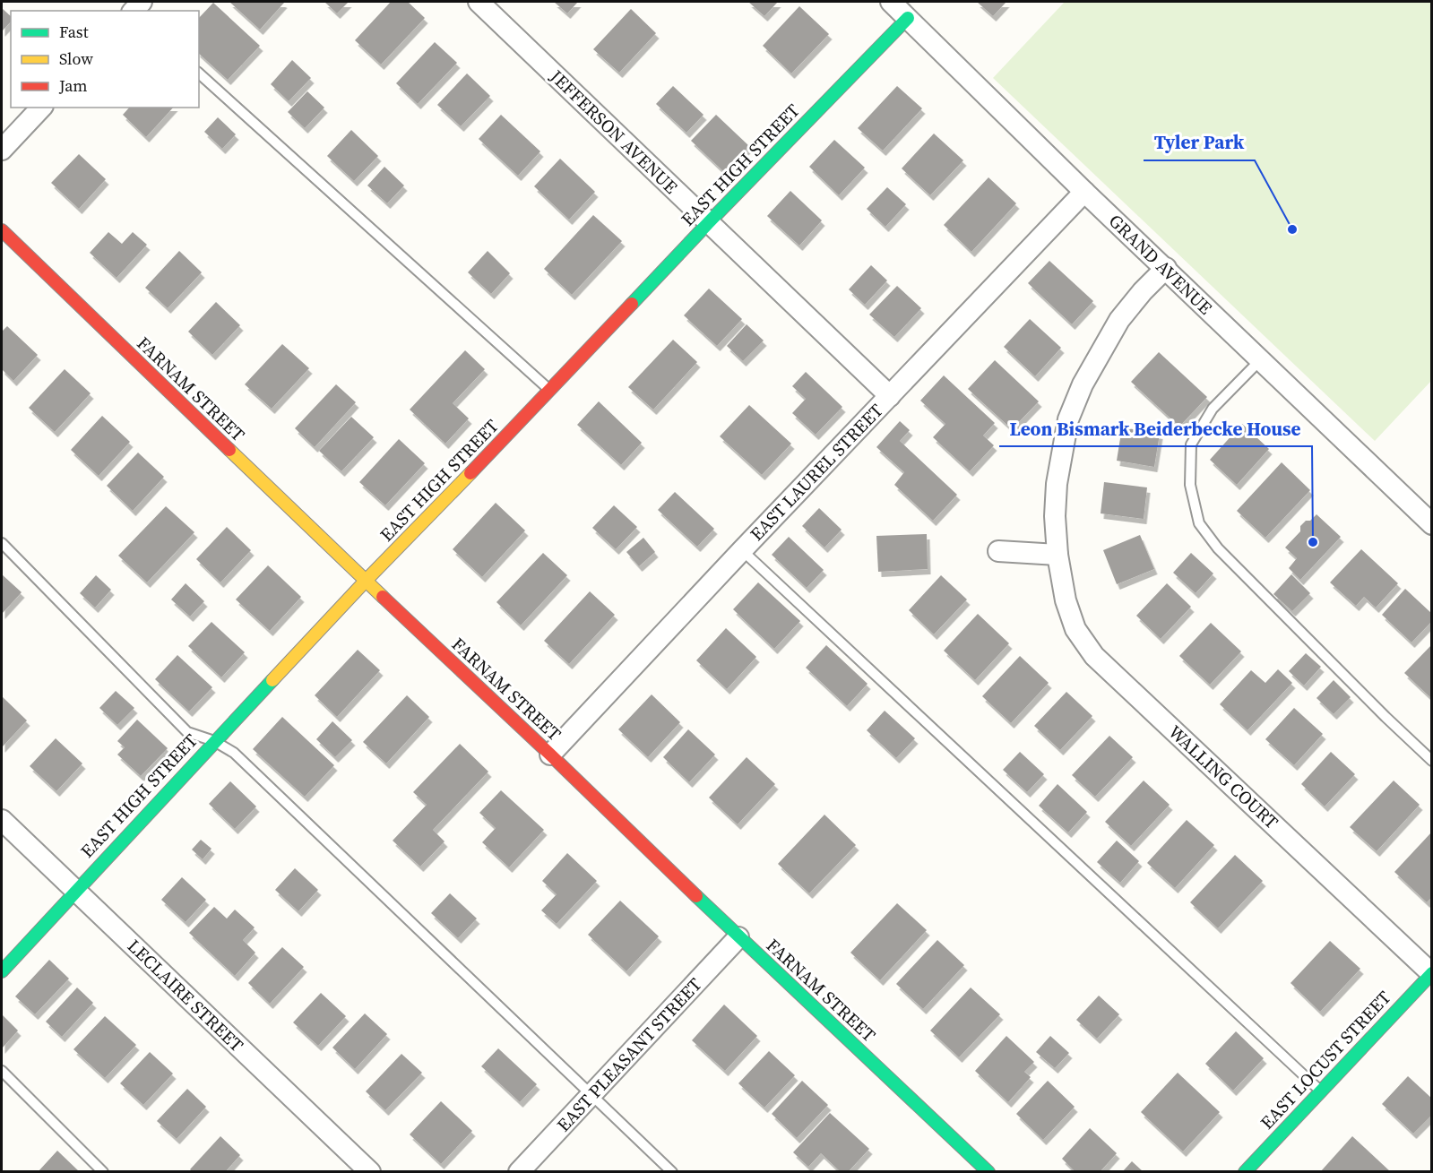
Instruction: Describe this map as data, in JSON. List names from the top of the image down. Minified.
{"streets":{"street":["JEFFERSON AVENUE","EAST HIGH STREET","GRAND AVENUE","FARNAM STREET","EAST LAUREL STREET","WALLING COURT","LECLAIRE STREET","EAST PLEASANT STREET","EAST LOCUST STREET"]},"crossings":[["JEFFERSON AVENUE","EAST HIGH STREET"],["JEFFERSON AVENUE","EAST LAUREL STREET"],["EAST HIGH STREET","GRAND AVENUE"],["EAST HIGH STREET","FARNAM STREET"],["EAST HIGH STREET","LECLAIRE STREET"],["GRAND AVENUE","EAST LAUREL STREET"],["GRAND AVENUE","WALLING COURT"],["FARNAM STREET","EAST LAUREL STREET"],["FARNAM STREET","EAST PLEASANT STREET"],["WALLING COURT","EAST LOCUST STREET"]],"places":["Tyler Park","Leon Bismark Beiderbecke House"],"legend":["Fast","Slow","Jam"]}
